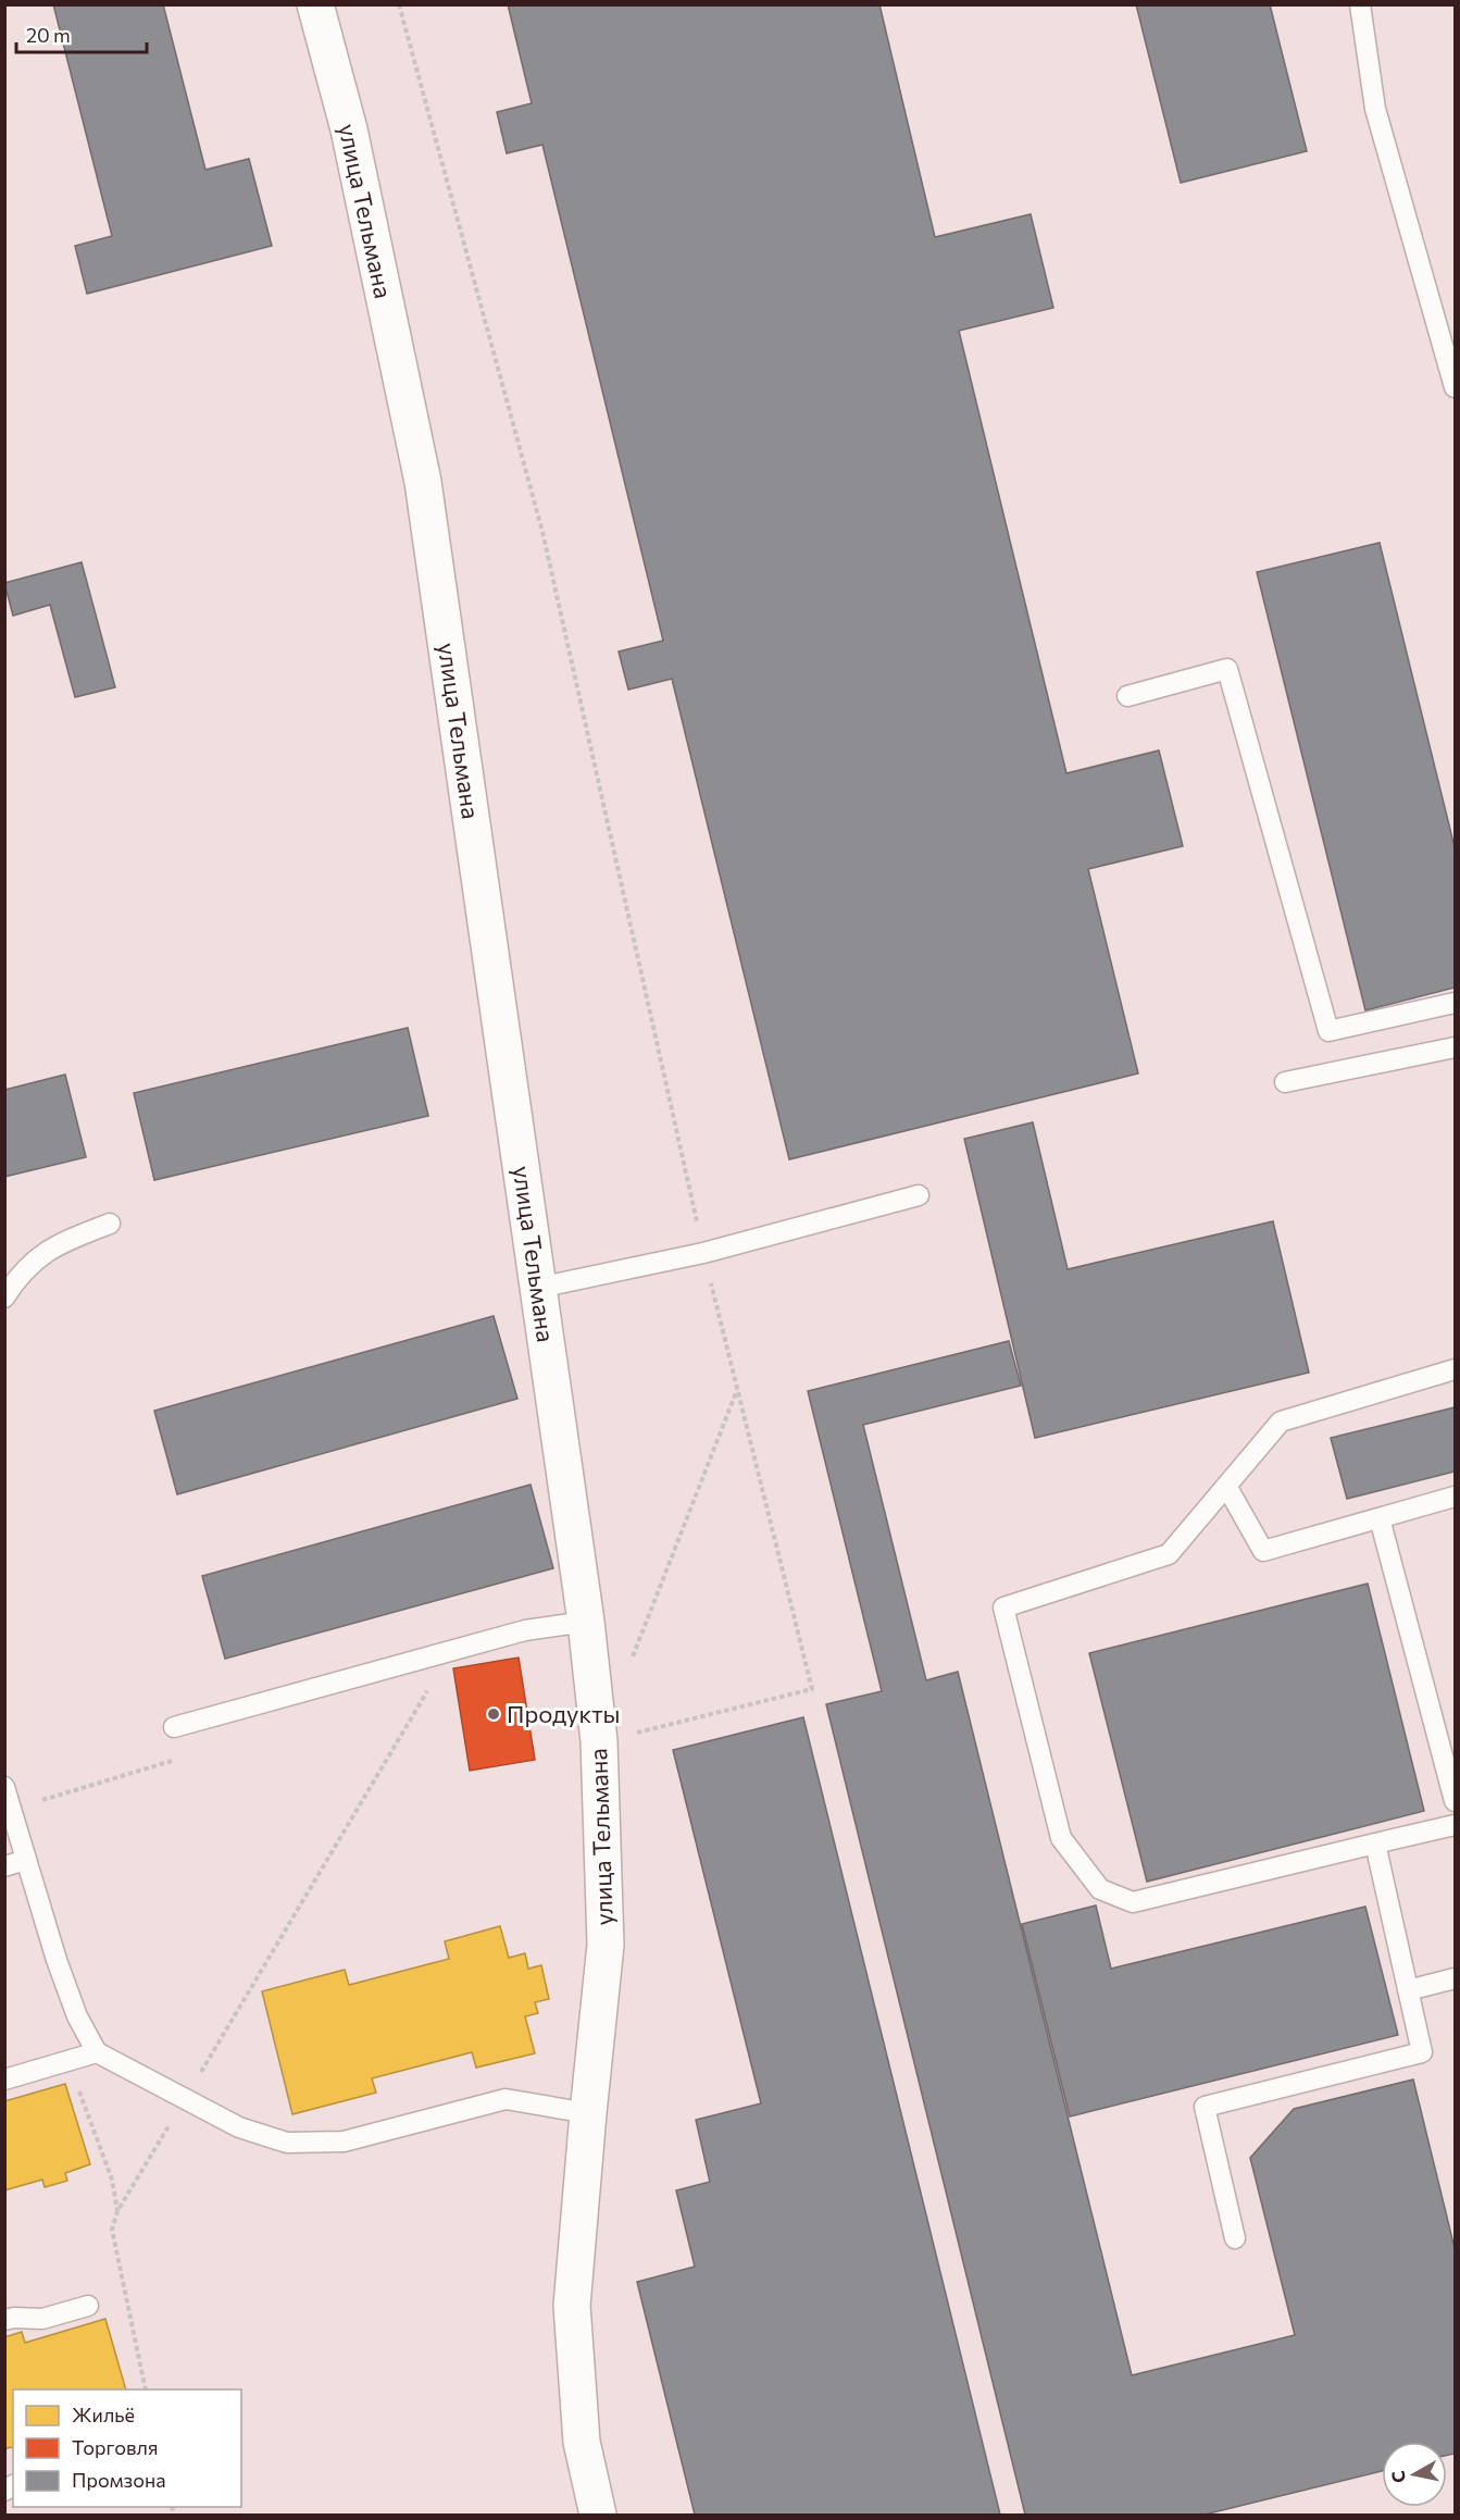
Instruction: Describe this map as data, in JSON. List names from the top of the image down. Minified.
{"streets":{"street":["улица Тельмана"]},"places":["Продукты"],"legend":["Жильё","Торговля","Промзона"],"scale_bar":"20 m","north":"left"}
